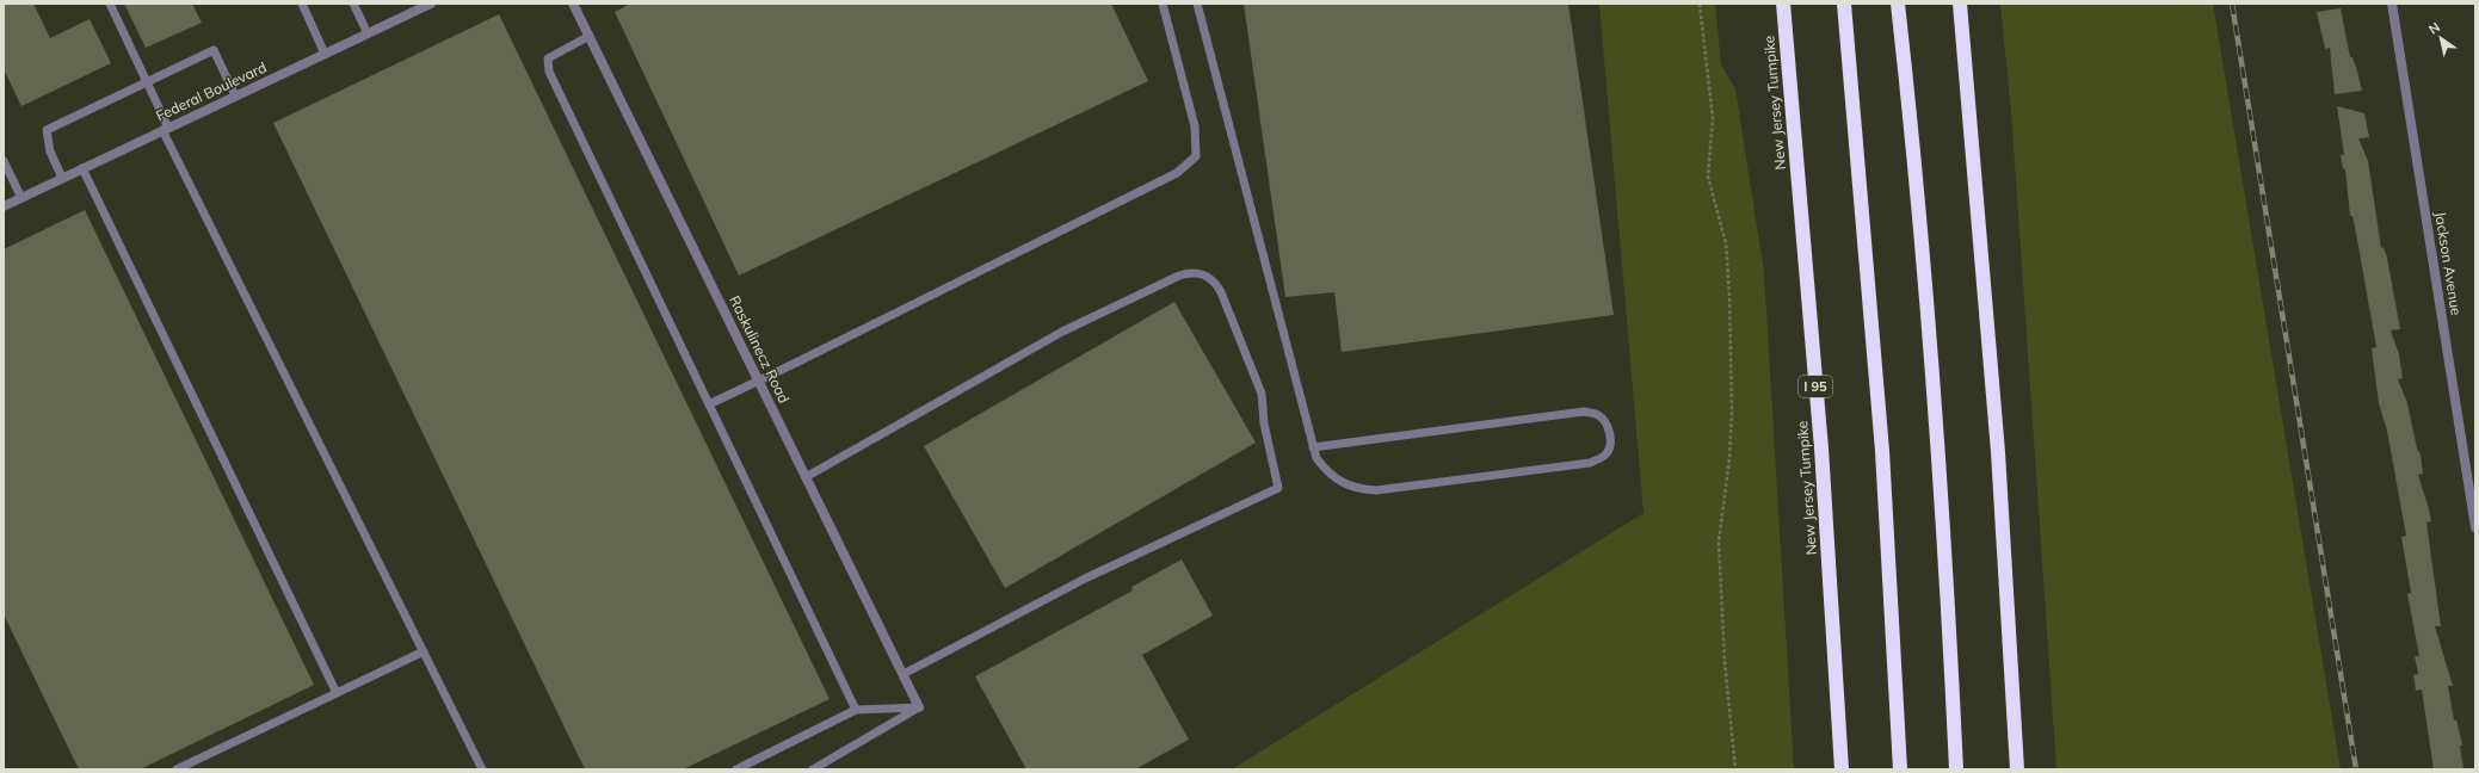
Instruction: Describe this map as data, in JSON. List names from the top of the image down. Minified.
{"streets":{"highway":["New Jersey Turnpike","I 95"],"street":["Federal Boulevard","Jackson Avenue","Raskulinecz Road"]},"north":"top left"}
